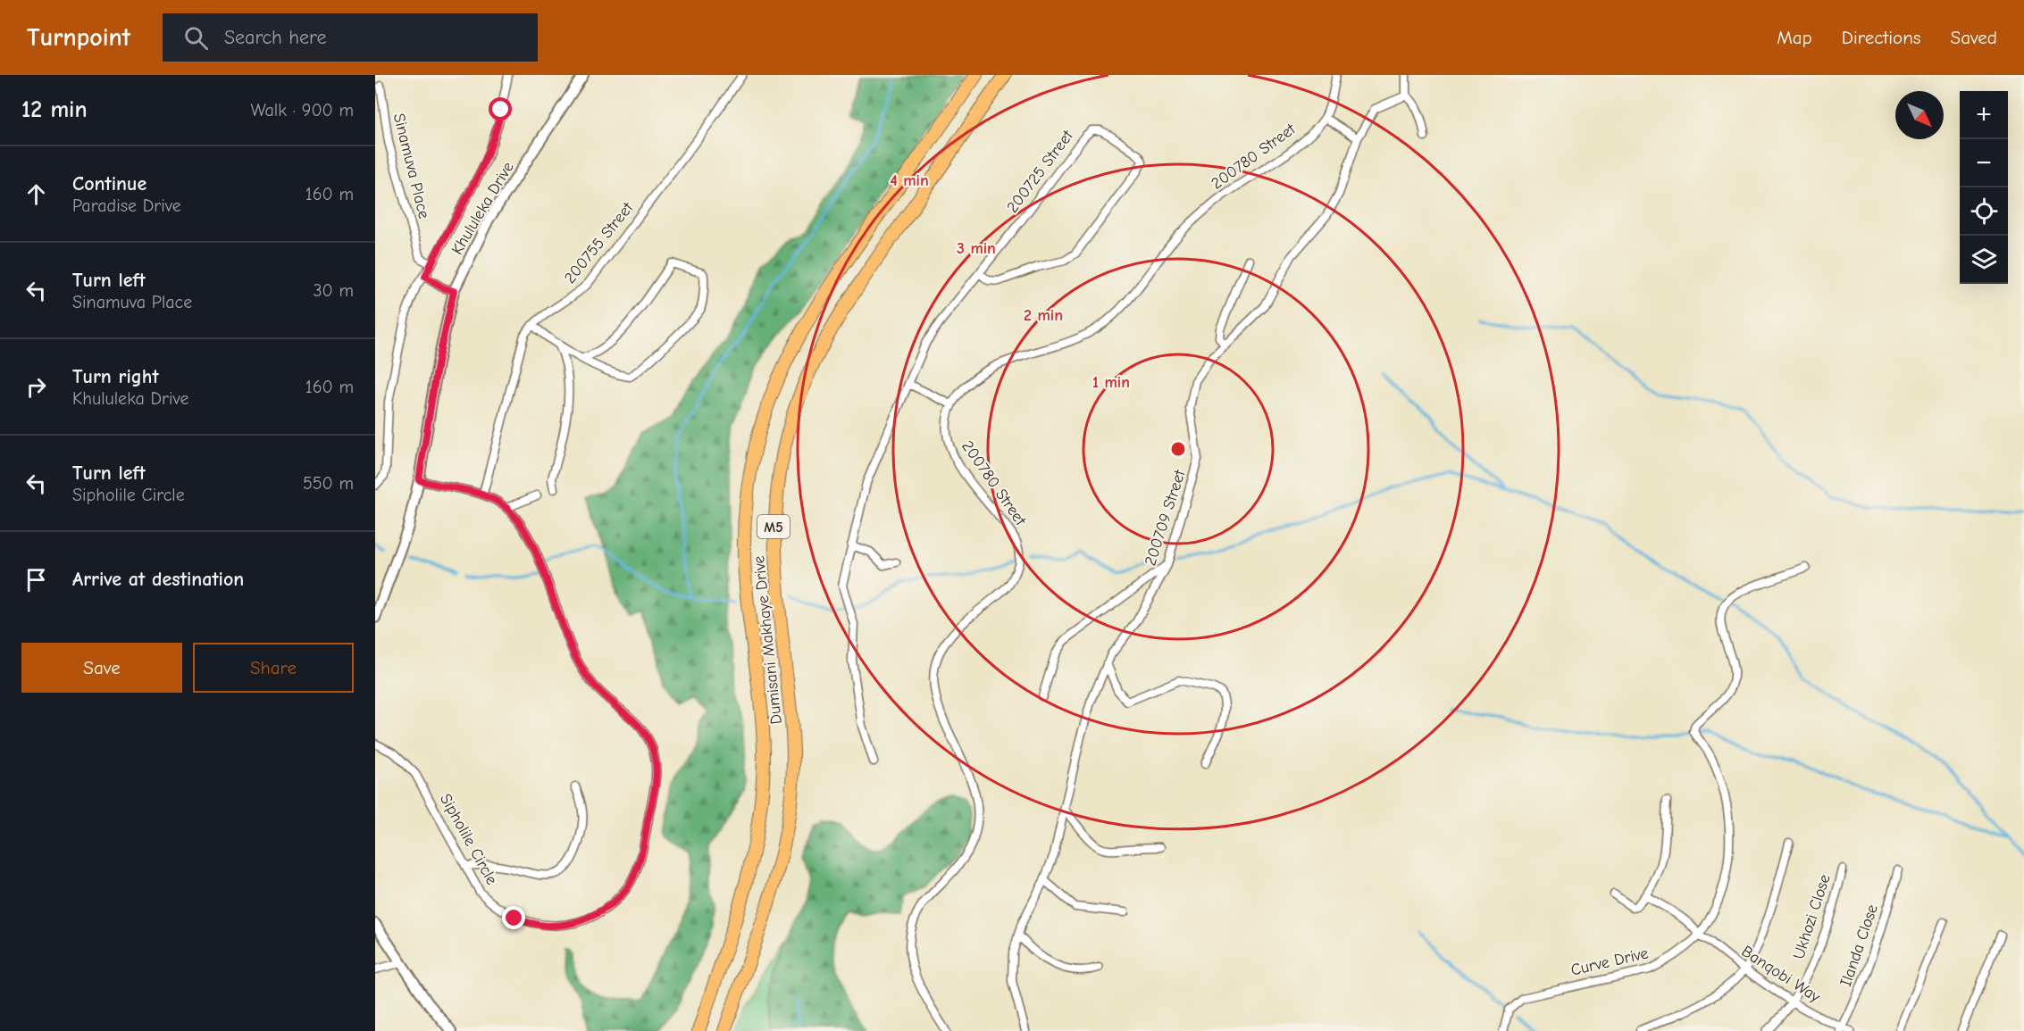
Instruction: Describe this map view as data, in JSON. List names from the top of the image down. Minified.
{"streets":{"main road":["M5","Dumisani Makhaye Drive"],"street":["200780 Street","Sinamuva Place","200725 Street","Khululeka Drive","200755 Street","200709 Street","Sipholile Circle","Ukhozi Close","Ilanda Close","Curve Drive","Banqobi Way"]},"crossings":[["Sinamuva Place","Khululeka Drive"],["Khululeka Drive","Sipholile Circle"],["200755 Street","Sipholile Circle"],["Ukhozi Close","Banqobi Way"],["Ilanda Close","Banqobi Way"],["Curve Drive","Banqobi Way"]],"north":"bottom right","page":{"header":"Turnpoint","search":"Search here","nav":["Map","Directions","Saved"],"heading":["12 min","Walk · 900 m"],"map_buttons":["+","−"],"list":[["Continue","Paradise Drive","160 m"],["Turn left","Sinamuva Place","30 m"],["Turn right","Khululeka Drive","160 m"],["Turn left","Sipholile Circle","550 m"],"Arrive at destination"],"buttons":["Save","Share"]},"rings":["4 min","3 min","2 min","1 min"]}
